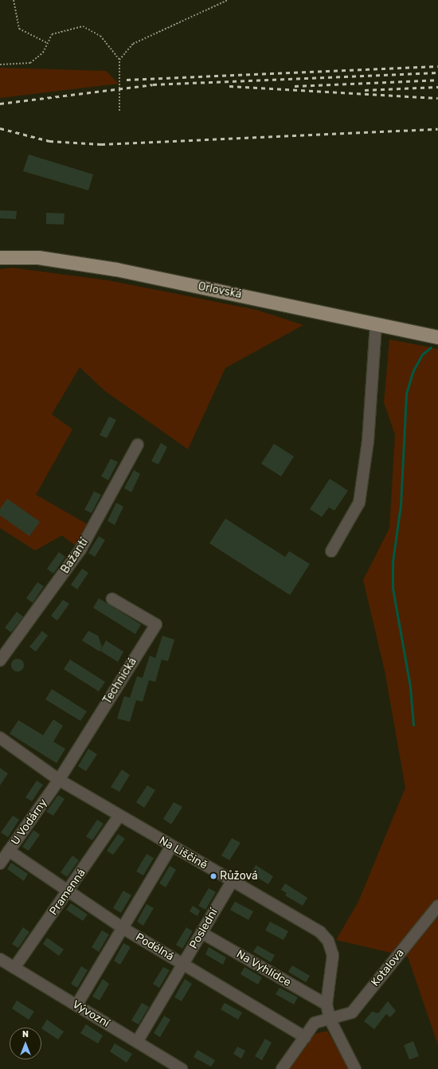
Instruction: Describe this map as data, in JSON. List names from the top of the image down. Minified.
{"streets":{"main road":["Orlovská"],"street":["Bažantí","Technická","U Vodárny","Na Liščině","Pramenná","Poslední","Podélná","Kotalova","Na Vyhlídce","Vývozní"]},"crossings":[["Technická","U Vodárny"],["Technická","Na Liščině"],["U Vodárny","Na Liščině"],["U Vodárny","Podélná"],["Na Liščině","Pramenná"],["Na Liščině","Poslední"],["Na Liščině","Na Vyhlídce"],["Pramenná","Podélná"],["Pramenná","Vývozní"],["Poslední","Podélná"],["Poslední","Na Vyhlídce"],["Poslední","Vývozní"]],"places":["Růžová"],"north":"top"}
